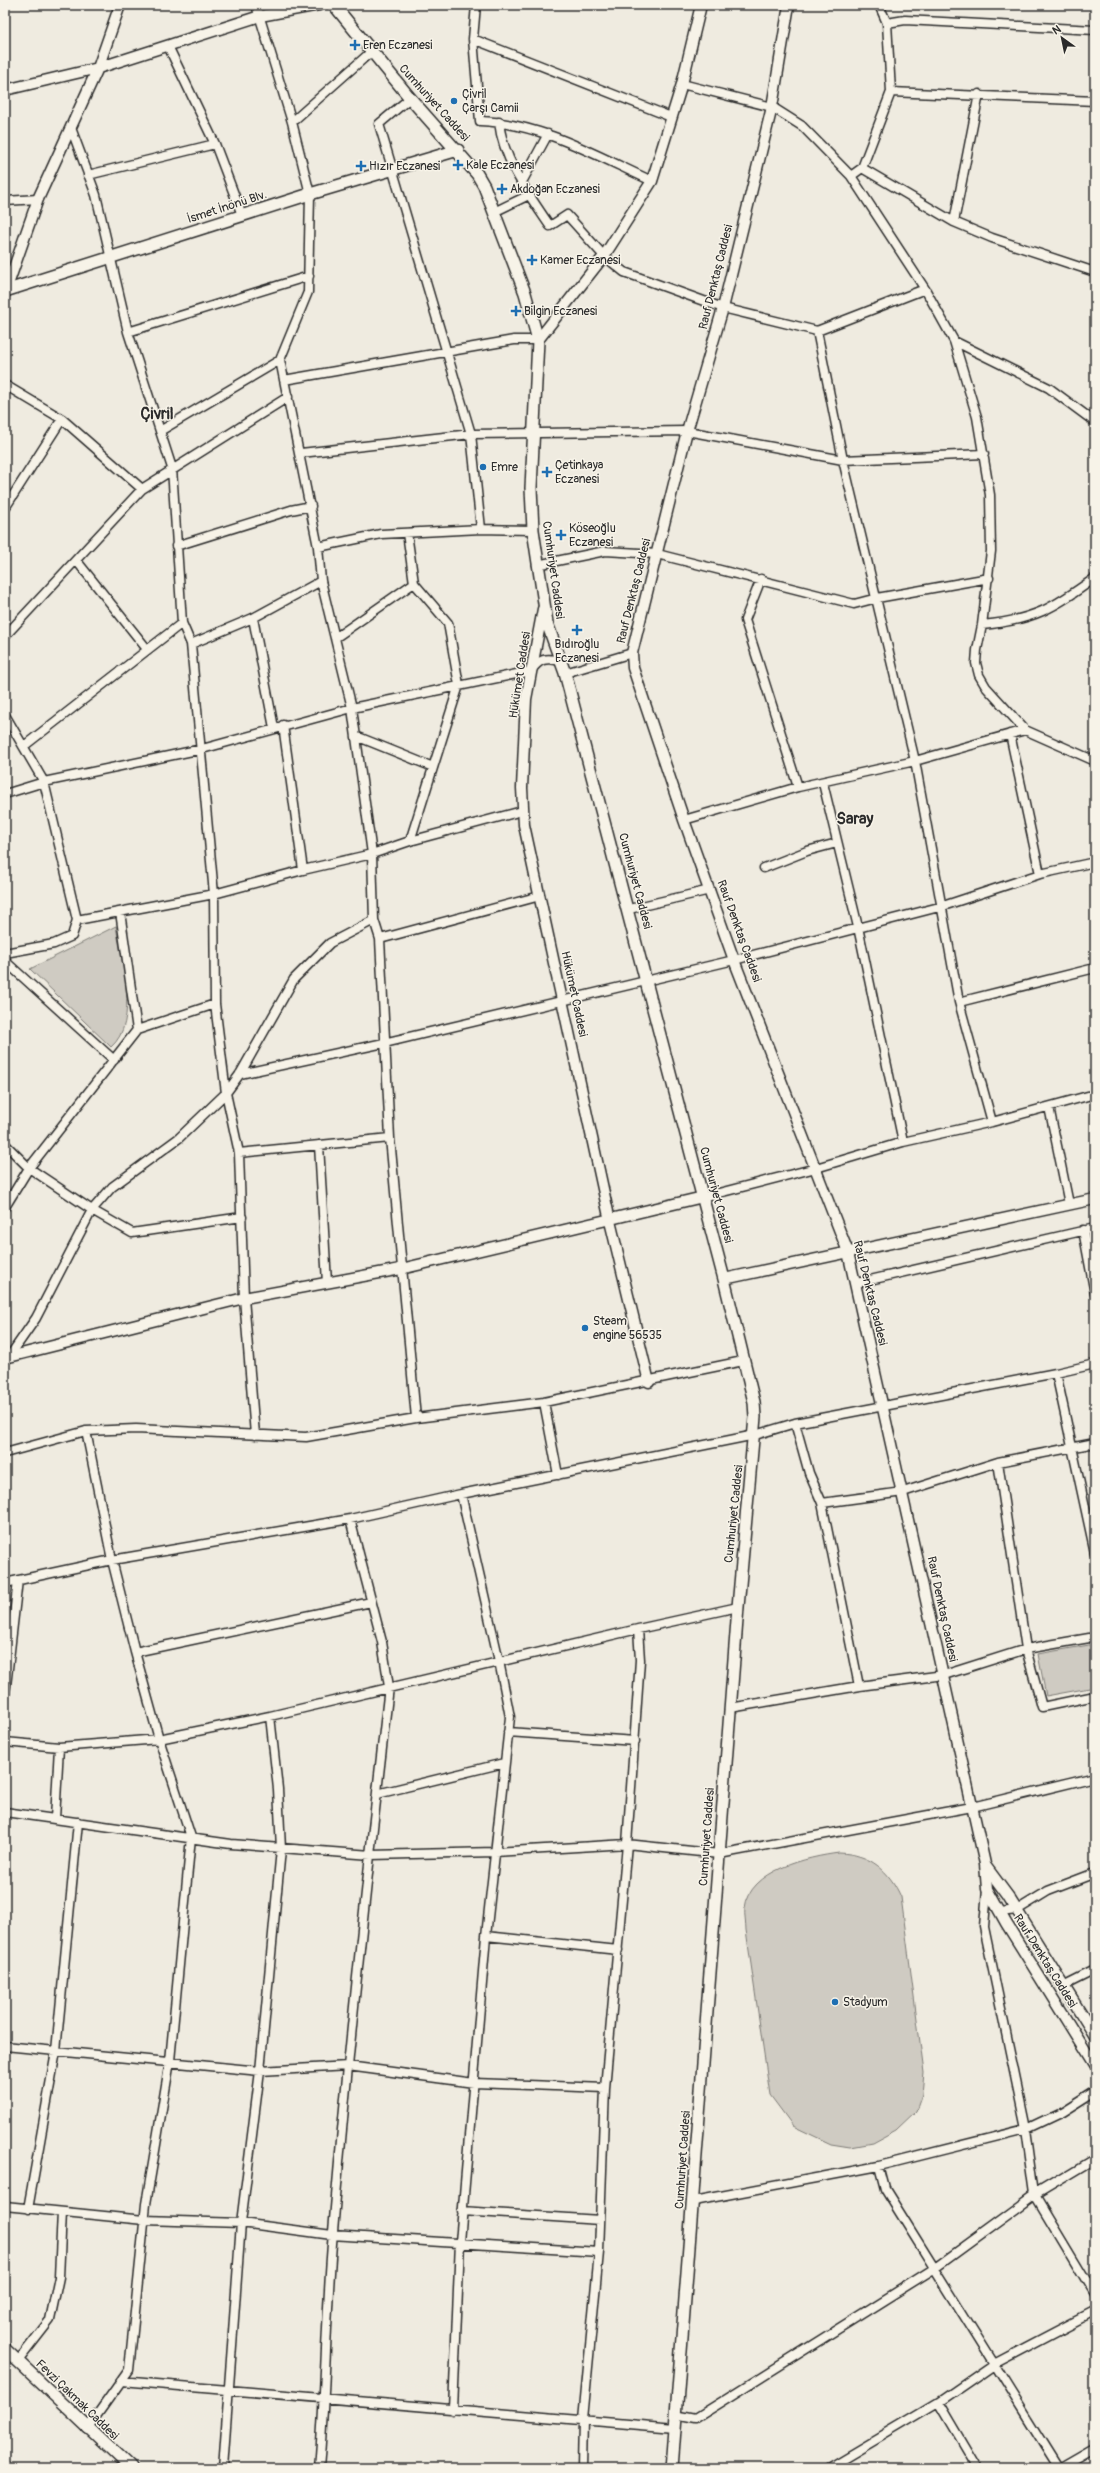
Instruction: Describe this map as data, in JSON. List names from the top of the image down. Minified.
{"streets":{"main road":["Cumhuriyet Caddesi","İsmet İnönü Blv.","Fevzi Çakmak Caddesi"],"street":["Rauf Denktaş Caddesi","Hükümet Caddesi"]},"crossings":[["Cumhuriyet Caddesi","İsmet İnönü Blv."],["Cumhuriyet Caddesi","Hükümet Caddesi"]],"districts":["Çivril","Saray"],"places":{"health":["Eren Eczanesi","Kale Eczanesi","Hızır Eczanesi","Akdoğan Eczanesi","Kamer Eczanesi","Bilgin Eczanesi","Çetinkaya Eczanesi","Köseoğlu Eczanesi","Bıdıroğlu Eczanesi"],"other":["Çivril Çarşı Camii","Emre","Steam engine 56535","Stadyum"]},"north":"top left"}
